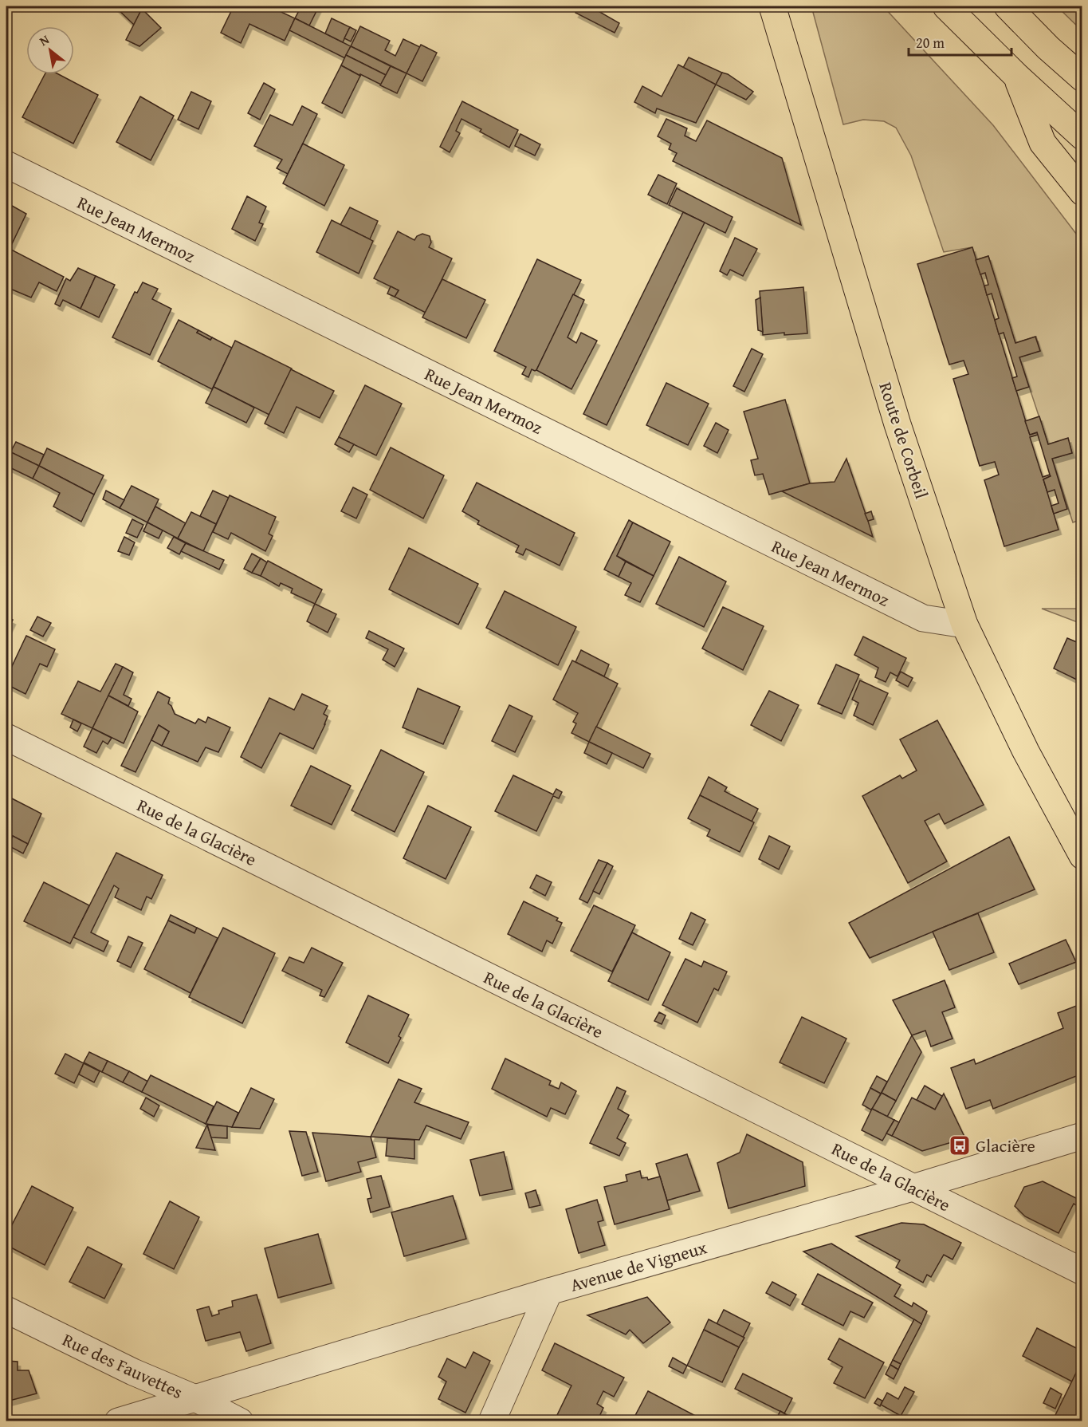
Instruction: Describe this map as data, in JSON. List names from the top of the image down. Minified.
{"streets":{"main road":["Route de Corbeil"],"street":["Rue Jean Mermoz","Rue de la Glacière","Avenue de Vigneux","Rue des Fauvettes"]},"crossings":[["Rue Jean Mermoz","Route de Corbeil"],["Rue de la Glacière","Avenue de Vigneux"],["Avenue de Vigneux","Rue des Fauvettes"]],"places":{"bus stop":["Glacière"]},"scale_bar":"20 m","north":"top left"}
